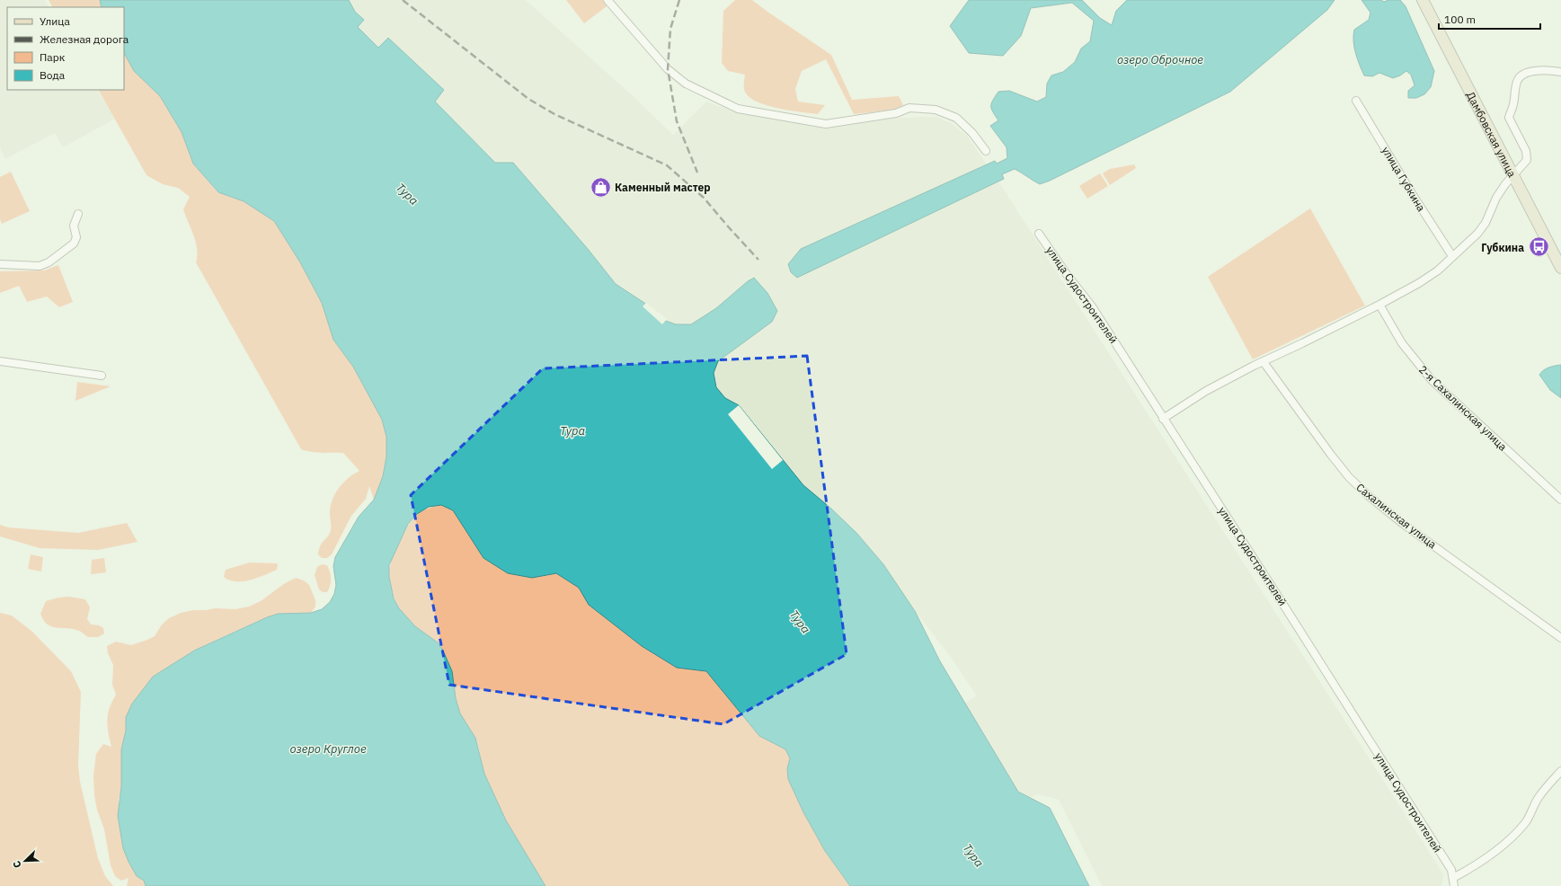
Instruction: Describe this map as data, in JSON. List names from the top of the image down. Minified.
{"streets":{"main road":["Дамбовская улица"],"street":["улица Губкина","улица Судостроителей","2-я Сахалинская улица","Сахалинская улица"]},"water":["озеро Оброчное","Тура","озеро Круглое"],"places":{"shop":["Каменный мастер"],"bus stop":["Губкина"]},"legend":["Улица","Железная дорога","Парк","Вода"],"scale_bar":"100 m","north":"bottom left"}
